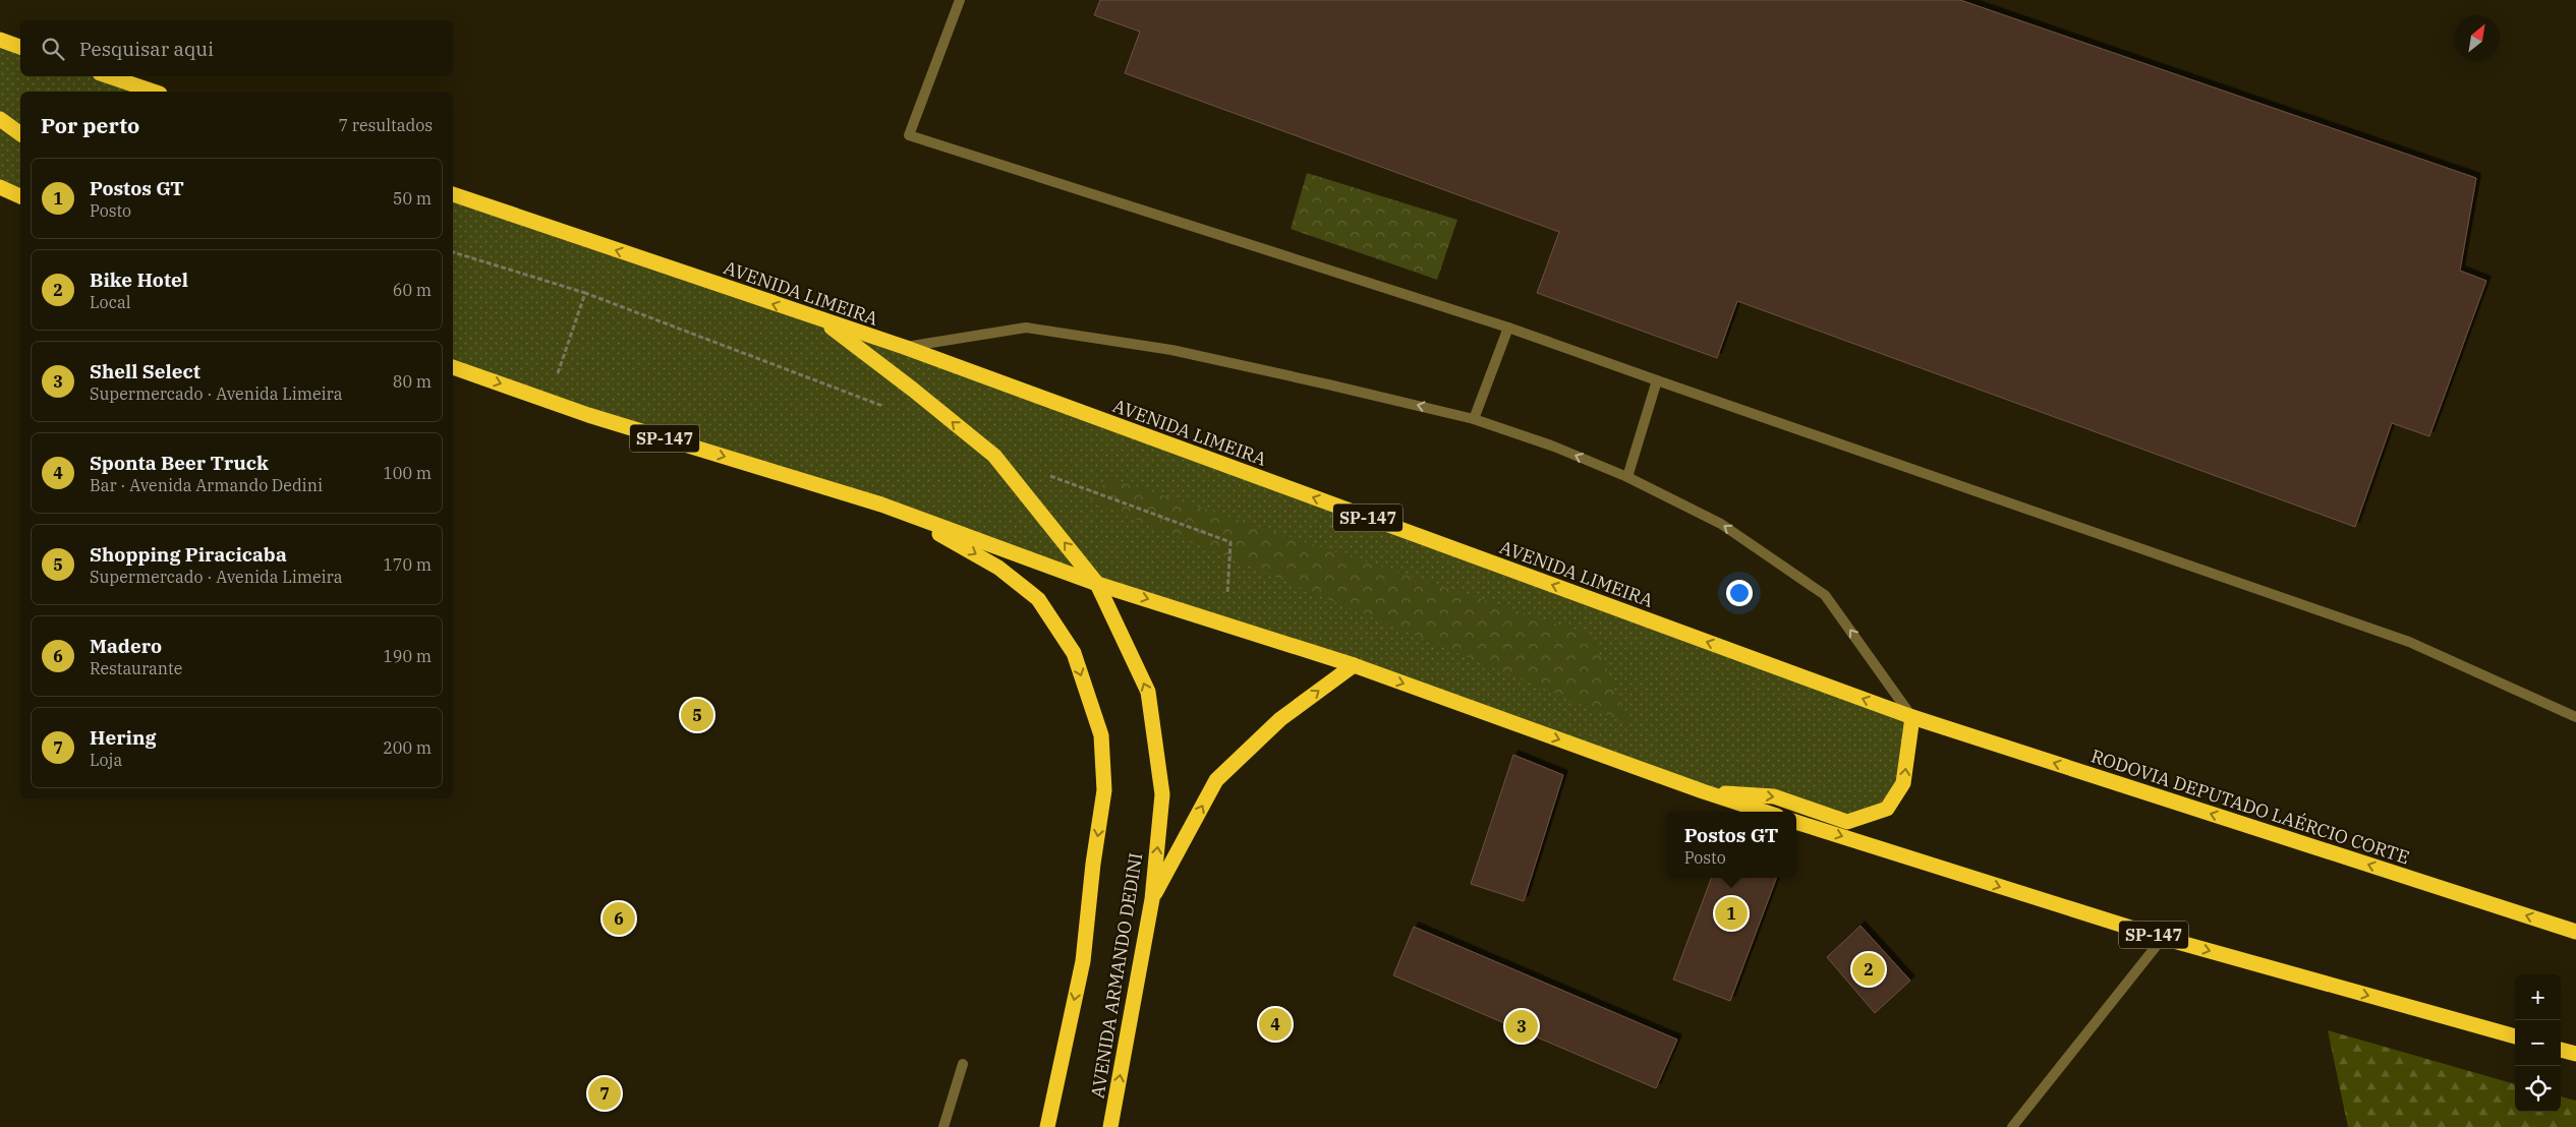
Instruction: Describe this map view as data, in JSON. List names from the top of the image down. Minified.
{"streets":{"highway":["AVENIDA LIMEIRA","SP-147","RODOVIA DEPUTADO LAÉRCIO CORTE","AVENIDA ARMANDO DEDINI"]},"crossings":[["AVENIDA LIMEIRA","RODOVIA DEPUTADO LAÉRCIO CORTE"],["AVENIDA LIMEIRA","AVENIDA ARMANDO DEDINI"],["SP-147","AVENIDA ARMANDO DEDINI"]],"one_way":["AVENIDA LIMEIRA"],"north":"top right","page":{"search":"Pesquisar aqui","heading":["Por perto","7 resultados"],"list":[{"mark":"1","name":"Postos GT","note":"Posto","value":"50 m"},{"mark":"2","name":"Bike Hotel","note":"Local","value":"60 m"},{"mark":"3","name":"Shell Select","note":"Supermercado · Avenida Limeira","value":"80 m"},{"mark":"4","name":"Sponta Beer Truck","note":"Bar · Avenida Armando Dedini","value":"100 m"},{"mark":"5","name":"Shopping Piracicaba","note":"Supermercado · Avenida Limeira","value":"170 m"},{"mark":"6","name":"Madero","note":"Restaurante","value":"190 m"},{"mark":"7","name":"Hering","note":"Loja","value":"200 m"}],"pins":["5","1","6","2","4","3","7"],"popup":["Postos GT","Posto"],"map_buttons":["+","−"]}}
